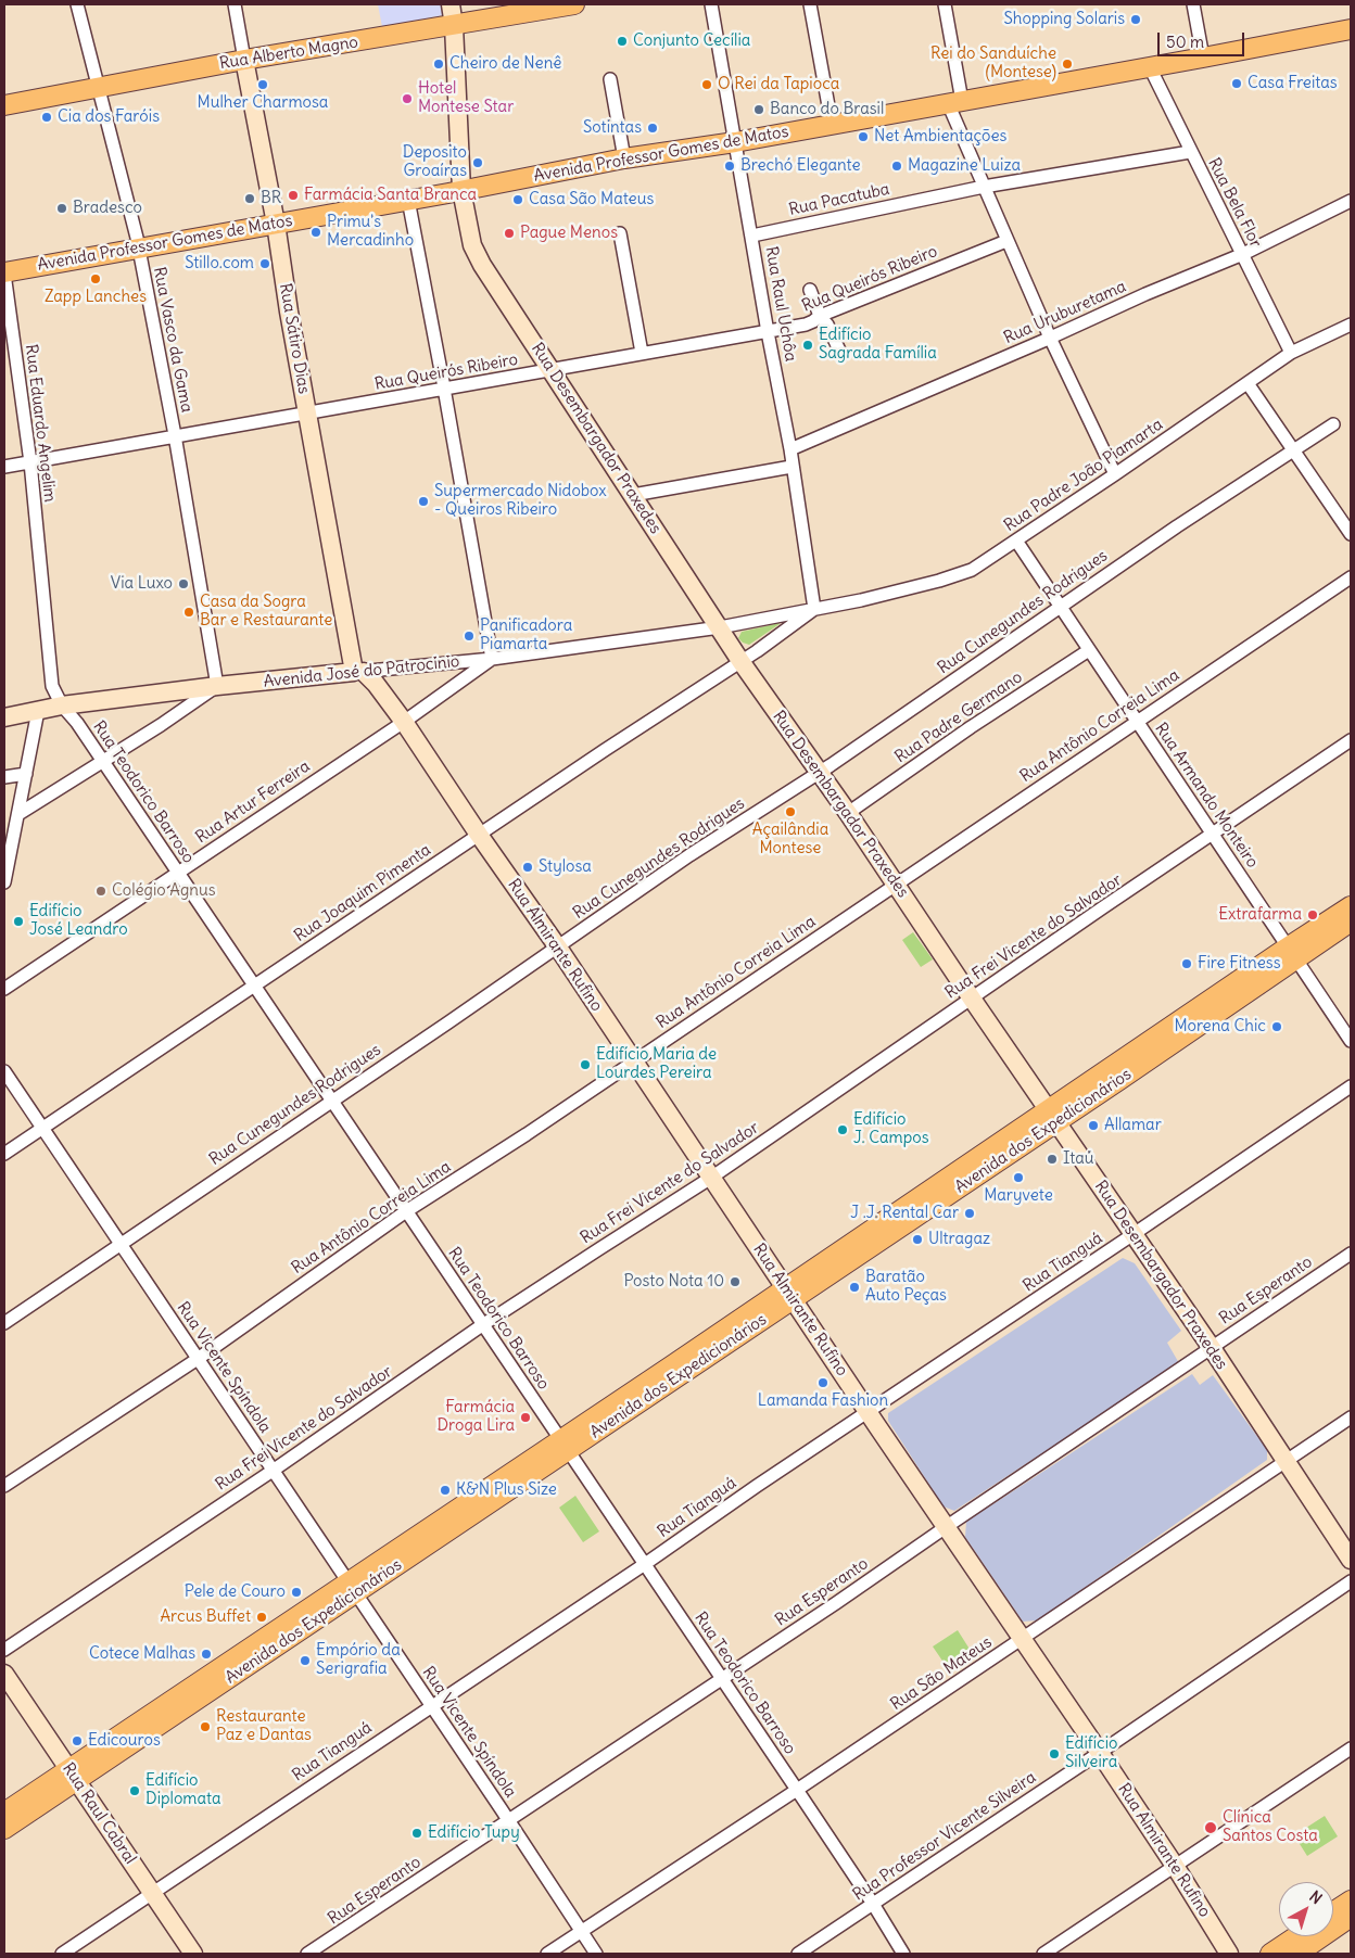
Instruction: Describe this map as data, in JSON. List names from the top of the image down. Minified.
{"streets":{"main road":["Rua Alberto Magno","Avenida Professor Gomes de Matos","Avenida dos Expedicionários"],"street":["Rua Pacatuba","Rua Bela Flor","Rua Queirós Ribeiro","Rua Raul Uchôa","Rua Uruburetama","Rua Sátiro Dias","Rua Vasco da Gama","Rua Eduardo Angelim","Rua Desembargador Praxedes","Rua Padre João Piamarta","Rua Cunegundes Rodrigues","Avenida José do Patrocínio","Rua Padre Germano","Rua Antônio Correia Lima","Rua Teodorico Barroso","Rua Armando Monteiro","Rua Artur Ferreira","Rua Joaquim Pimenta","Rua Frei Vicente do Salvador","Rua Almirante Rufino","Rua Tianguá","Rua Esperanto","Rua Vicente Spíndola","Rua São Mateus","Rua Raul Cabral","Rua Professor Vicente Silveira"]},"crossings":[["Rua Alberto Magno","Rua Sátiro Dias"],["Rua Alberto Magno","Rua Vasco da Gama"],["Rua Alberto Magno","Rua Desembargador Praxedes"],["Avenida Professor Gomes de Matos","Rua Bela Flor"],["Avenida Professor Gomes de Matos","Rua Raul Uchôa"],["Avenida Professor Gomes de Matos","Rua Sátiro Dias"],["Avenida Professor Gomes de Matos","Rua Vasco da Gama"],["Avenida Professor Gomes de Matos","Rua Eduardo Angelim"],["Avenida Professor Gomes de Matos","Rua Desembargador Praxedes"],["Rua Pacatuba","Rua Bela Flor"],["Rua Pacatuba","Rua Raul Uchôa"],["Rua Bela Flor","Rua Uruburetama"],["Rua Bela Flor","Rua Padre João Piamarta"],["Rua Queirós Ribeiro","Rua Raul Uchôa"],["Rua Queirós Ribeiro","Rua Sátiro Dias"],["Rua Queirós Ribeiro","Rua Vasco da Gama"],["Rua Queirós Ribeiro","Rua Eduardo Angelim"],["Rua Queirós Ribeiro","Rua Desembargador Praxedes"],["Rua Raul Uchôa","Rua Uruburetama"],["Rua Raul Uchôa","Rua Padre João Piamarta"],["Rua Sátiro Dias","Avenida José do Patrocínio"],["Rua Sátiro Dias","Rua Almirante Rufino"],["Rua Vasco da Gama","Avenida José do Patrocínio"],["Rua Eduardo Angelim","Avenida José do Patrocínio"],["Rua Eduardo Angelim","Rua Teodorico Barroso"],["Rua Desembargador Praxedes","Rua Padre João Piamarta"],["Rua Desembargador Praxedes","Rua Cunegundes Rodrigues"],["Rua Desembargador Praxedes","Avenida José do Patrocínio"],["Rua Desembargador Praxedes","Rua Padre Germano"],["Rua Desembargador Praxedes","Rua Antônio Correia Lima"],["Rua Desembargador Praxedes","Rua Joaquim Pimenta"],["Rua Desembargador Praxedes","Rua Frei Vicente do Salvador"],["Rua Desembargador Praxedes","Avenida dos Expedicionários"],["Rua Desembargador Praxedes","Rua Tianguá"],["Rua Desembargador Praxedes","Rua Esperanto"],["Rua Desembargador Praxedes","Rua São Mateus"],["Rua Padre João Piamarta","Avenida José do Patrocínio"],["Rua Padre João Piamarta","Rua Armando Monteiro"],["Rua Padre João Piamarta","Rua Joaquim Pimenta"],["Rua Cunegundes Rodrigues","Rua Teodorico Barroso"],["Rua Cunegundes Rodrigues","Rua Armando Monteiro"],["Rua Cunegundes Rodrigues","Rua Almirante Rufino"],["Rua Cunegundes Rodrigues","Rua Vicente Spíndola"],["Avenida José do Patrocínio","Rua Teodorico Barroso"],["Avenida José do Patrocínio","Rua Artur Ferreira"],["Avenida José do Patrocínio","Rua Almirante Rufino"],["Rua Padre Germano","Rua Armando Monteiro"],["Rua Antônio Correia Lima","Rua Teodorico Barroso"],["Rua Antônio Correia Lima","Rua Armando Monteiro"],["Rua Antônio Correia Lima","Rua Almirante Rufino"],["Rua Antônio Correia Lima","Rua Vicente Spíndola"],["Rua Teodorico Barroso","Rua Artur Ferreira"],["Rua Teodorico Barroso","Rua Joaquim Pimenta"],["Rua Teodorico Barroso","Rua Frei Vicente do Salvador"],["Rua Teodorico Barroso","Avenida dos Expedicionários"],["Rua Teodorico Barroso","Rua Tianguá"],["Rua Teodorico Barroso","Rua Esperanto"],["Rua Teodorico Barroso","Rua São Mateus"],["Rua Teodorico Barroso","Rua Professor Vicente Silveira"],["Rua Armando Monteiro","Rua Frei Vicente do Salvador"],["Rua Armando Monteiro","Avenida dos Expedicionários"],["Rua Artur Ferreira","Rua Almirante Rufino"],["Rua Joaquim Pimenta","Rua Almirante Rufino"],["Rua Joaquim Pimenta","Rua Vicente Spíndola"],["Rua Frei Vicente do Salvador","Rua Almirante Rufino"],["Rua Frei Vicente do Salvador","Rua Vicente Spíndola"],["Rua Almirante Rufino","Avenida dos Expedicionários"],["Rua Almirante Rufino","Rua Tianguá"],["Rua Almirante Rufino","Rua Esperanto"],["Rua Almirante Rufino","Rua São Mateus"],["Rua Almirante Rufino","Rua Professor Vicente Silveira"],["Avenida dos Expedicionários","Rua Vicente Spíndola"],["Avenida dos Expedicionários","Rua Raul Cabral"],["Rua Tianguá","Rua Vicente Spíndola"],["Rua Tianguá","Rua Raul Cabral"],["Rua Esperanto","Rua Vicente Spíndola"],["Rua Vicente Spíndola","Rua São Mateus"]],"places":["Shopping Solaris","Conjunto Cecília","Cheiro de Nenê","Rei do Sanduíche (Montese)","Casa Freitas","Mulher Charmosa","O Rei da Tapioca","Hotel Montese Star","Banco do Brasil","Cia dos Faróis","Sotintas","Net Ambientações","Deposito Groaíras","Brechó Elegante","Magazine Luiza","Farmácia Santa Branca","BR","Casa São Mateus","Bradesco","Primu's Mercadinho","Pague Menos","Stillo.com","Zapp Lanches","Edifício Sagrada Família","Supermercado Nidobox - Queiros Ribeiro","Via Luxo","Casa da Sogra Bar e Restaurante","Panificadora Piamarta","Açailândia Montese","Stylosa","Colégio Agnus","Extrafarma","Edifício José Leandro","Fire Fitness","Morena Chic","Edifício Maria de Lourdes Pereira","Allamar","Edifício J. Campos","Itaú","Maryvete","J .J. Rental Car","Ultragaz","Posto Nota 10","Baratão Auto Peças","Lamanda Fashion","Farmácia Droga Lira","K&N Plus Size","Pele de Couro","Arcus Buffet","Cotece Malhas","Empório da Serigrafia","Restaurante Paz e Dantas","Edicouros","Edifício Silveira","Edifício Diplomata","Clínica Santos Costa","Edifício Tupy"],"scale_bar":"50 m","north":"top right"}
